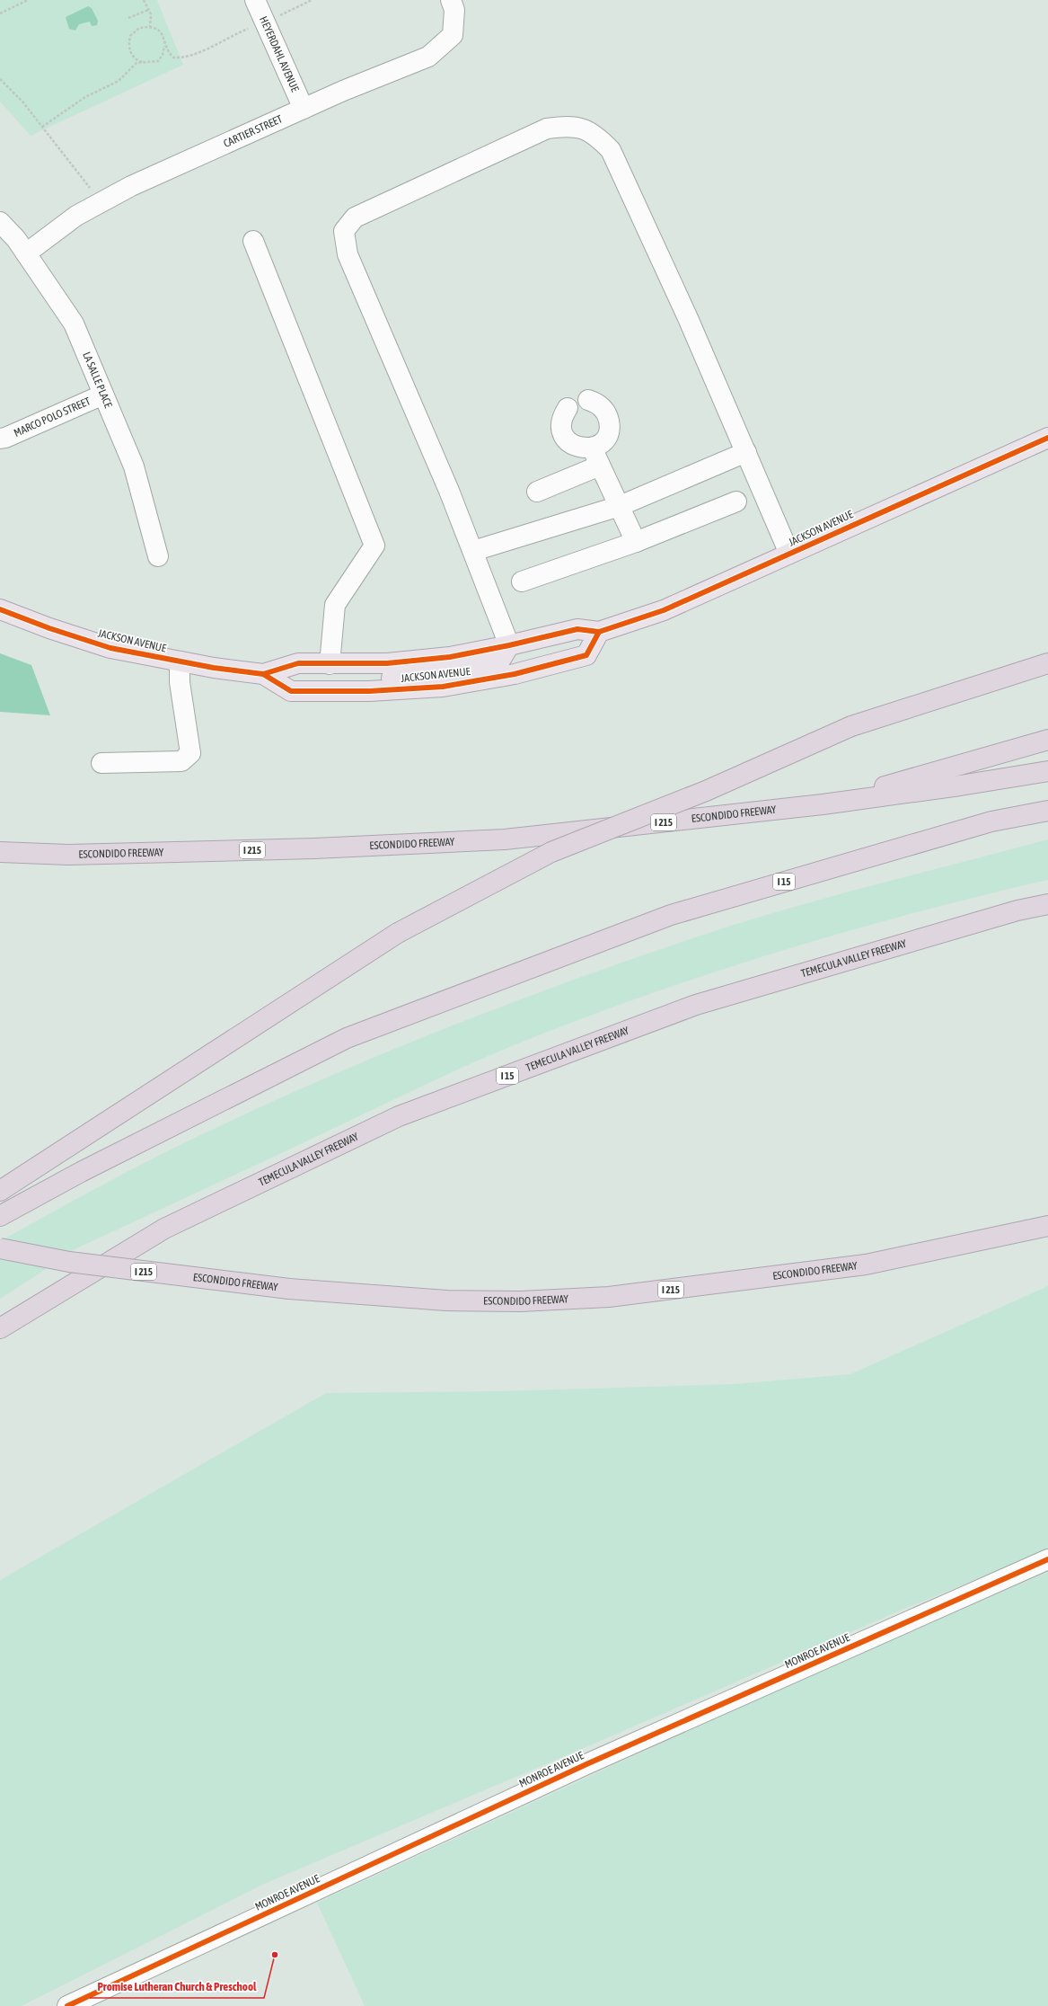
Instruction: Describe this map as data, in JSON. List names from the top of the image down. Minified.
{"streets":{"highway":["ESCONDIDO FREEWAY","I 215","I 15","TEMECULA VALLEY FREEWAY"],"main road":["JACKSON AVENUE"],"street":["HEYERDAHL AVENUE","CARTIER STREET","LA SALLE PLACE","MARCO POLO STREET","MONROE AVENUE"]},"crossings":[["HEYERDAHL AVENUE","CARTIER STREET"],["CARTIER STREET","LA SALLE PLACE"],["LA SALLE PLACE","MARCO POLO STREET"]],"places":["Promise Lutheran Church & Preschool"]}
